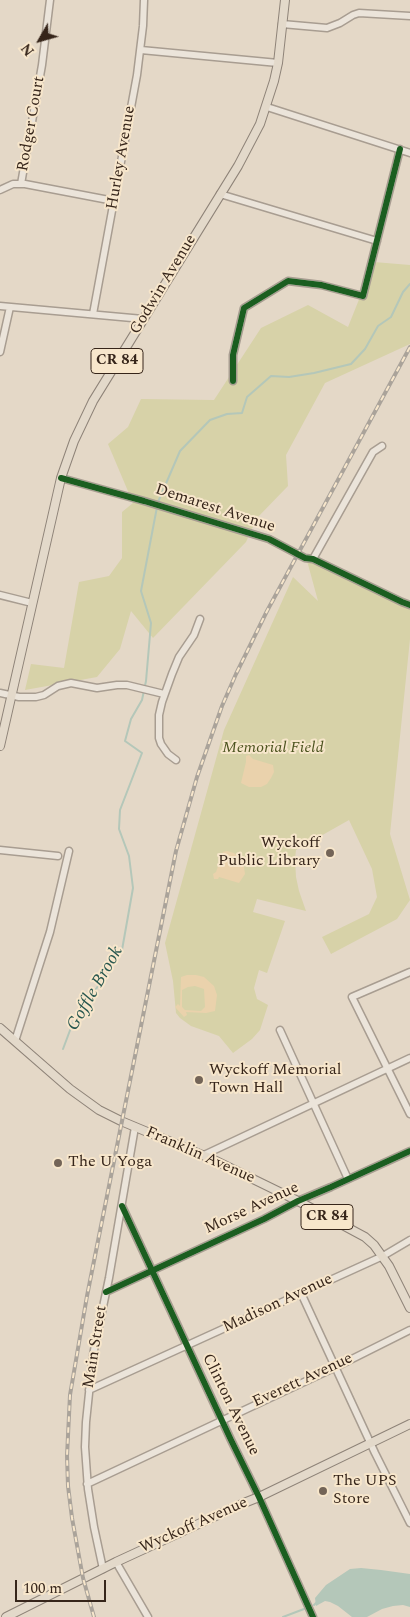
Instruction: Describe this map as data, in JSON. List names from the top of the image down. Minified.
{"streets":{"main road":["Godwin Avenue","CR 84","Franklin Avenue","Wyckoff Avenue"],"street":["Rodger Court","Hurley Avenue","Demarest Avenue","Morse Avenue","Madison Avenue","Main Street","Everett Avenue","Clinton Avenue"]},"crossings":[["Rodger Court","Hurley Avenue"],["Godwin Avenue","Demarest Avenue"],["Franklin Avenue","Morse Avenue"],["Franklin Avenue","Madison Avenue"],["Franklin Avenue","Main Street"],["Morse Avenue","Main Street"],["Morse Avenue","Clinton Avenue"],["Madison Avenue","Main Street"],["Madison Avenue","Clinton Avenue"],["Main Street","Everett Avenue"],["Main Street","Clinton Avenue"],["Main Street","Wyckoff Avenue"],["Everett Avenue","Clinton Avenue"],["Clinton Avenue","Wyckoff Avenue"]],"water":["Goffle Brook"],"parks":["Memorial Field"],"places":["Wyckoff Public Library","Wyckoff Memorial Town Hall","The U Yoga","The UPS Store"],"scale_bar":"100 m","north":"bottom left"}
